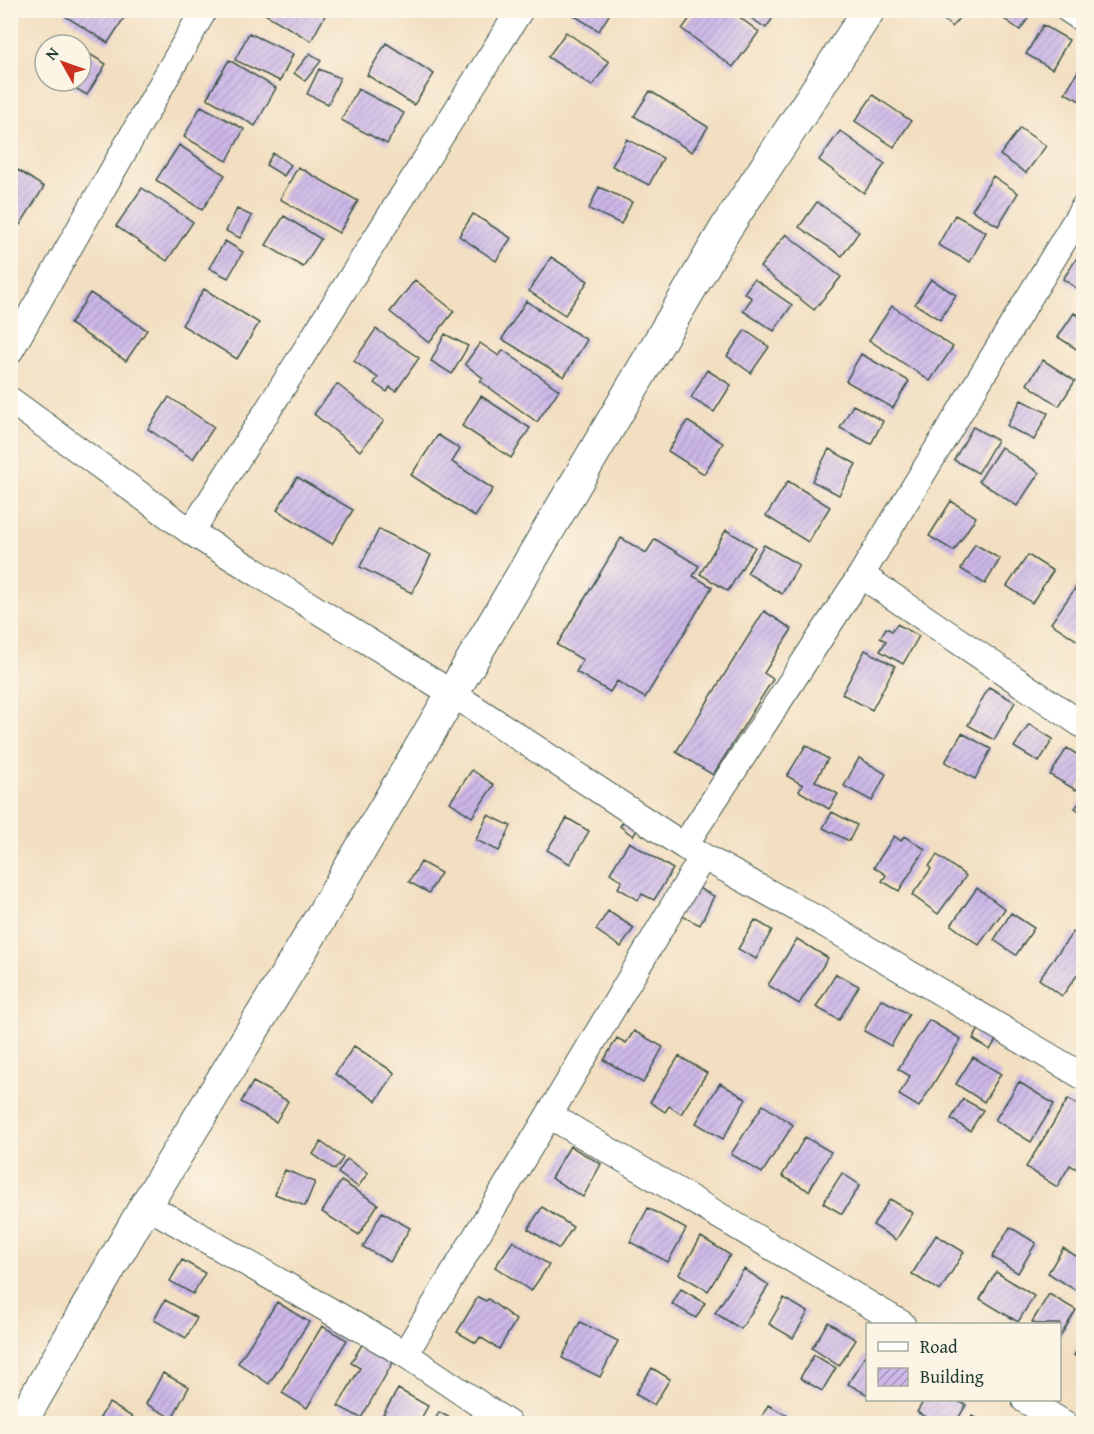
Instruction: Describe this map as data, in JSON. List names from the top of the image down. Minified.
{"legend":["Road","Building"],"north":"top left"}
